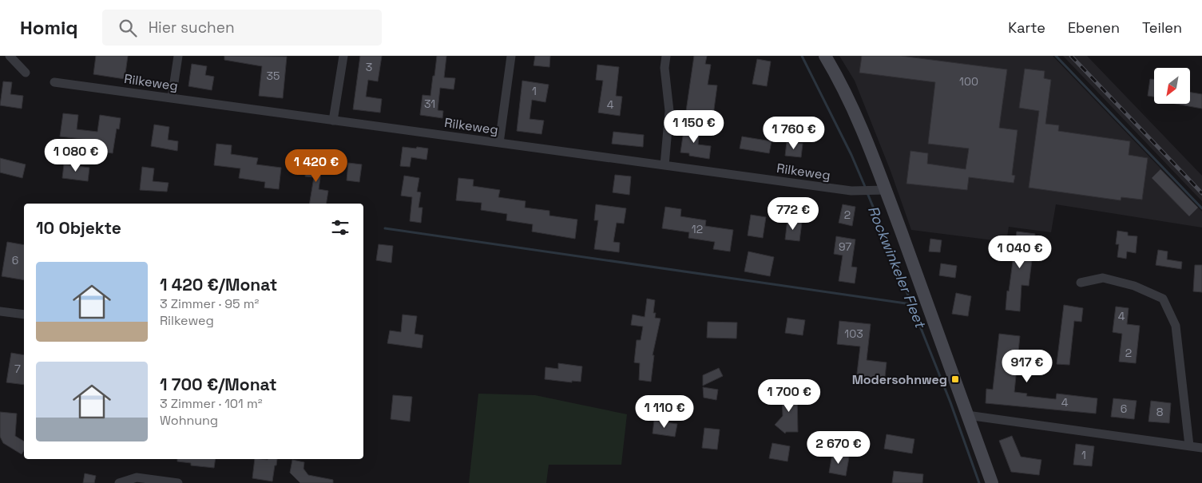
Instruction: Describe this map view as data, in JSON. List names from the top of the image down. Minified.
{"streets":{"street":["Rilkeweg"]},"water":["Rockwinkeler Fleet"],"places":{"transit":["Modersohnweg"]},"house_numbers":["3","35","100","1","31","4","2","12","97","6","4","103","2","7","4","6","8","1"],"north":"bottom left","page":{"header":"Homiq","search":"Hier suchen","nav":["Karte","Ebenen","Teilen"],"price":["1 150 €","1 760 €","1 080 €","1 420 €","772 €","1 040 €","917 €","1 700 €","1 110 €","2 670 €"],"heading":"10 Objekte","list":[{"name":"1 420 €/Monat","note":"3 Zimmer · 95 m² · Rilkeweg"},{"name":"1 700 €/Monat","note":"3 Zimmer · 101 m² · Wohnung"}]}}
